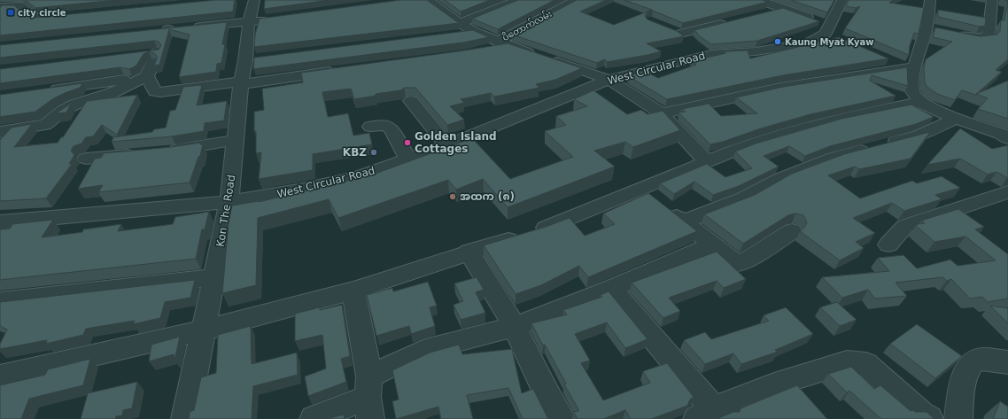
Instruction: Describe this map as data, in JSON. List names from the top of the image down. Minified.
{"streets":{"street":["ပိတောက်လမ်း","West Circular Road","Kon The Road"]},"crossings":[["West Circular Road","Kon The Road"]],"places":{"transit":["city circle"],"other":["Kaung Myat Kyaw","Golden Island Cottages","KBZ","အထက (၈)"]}}
